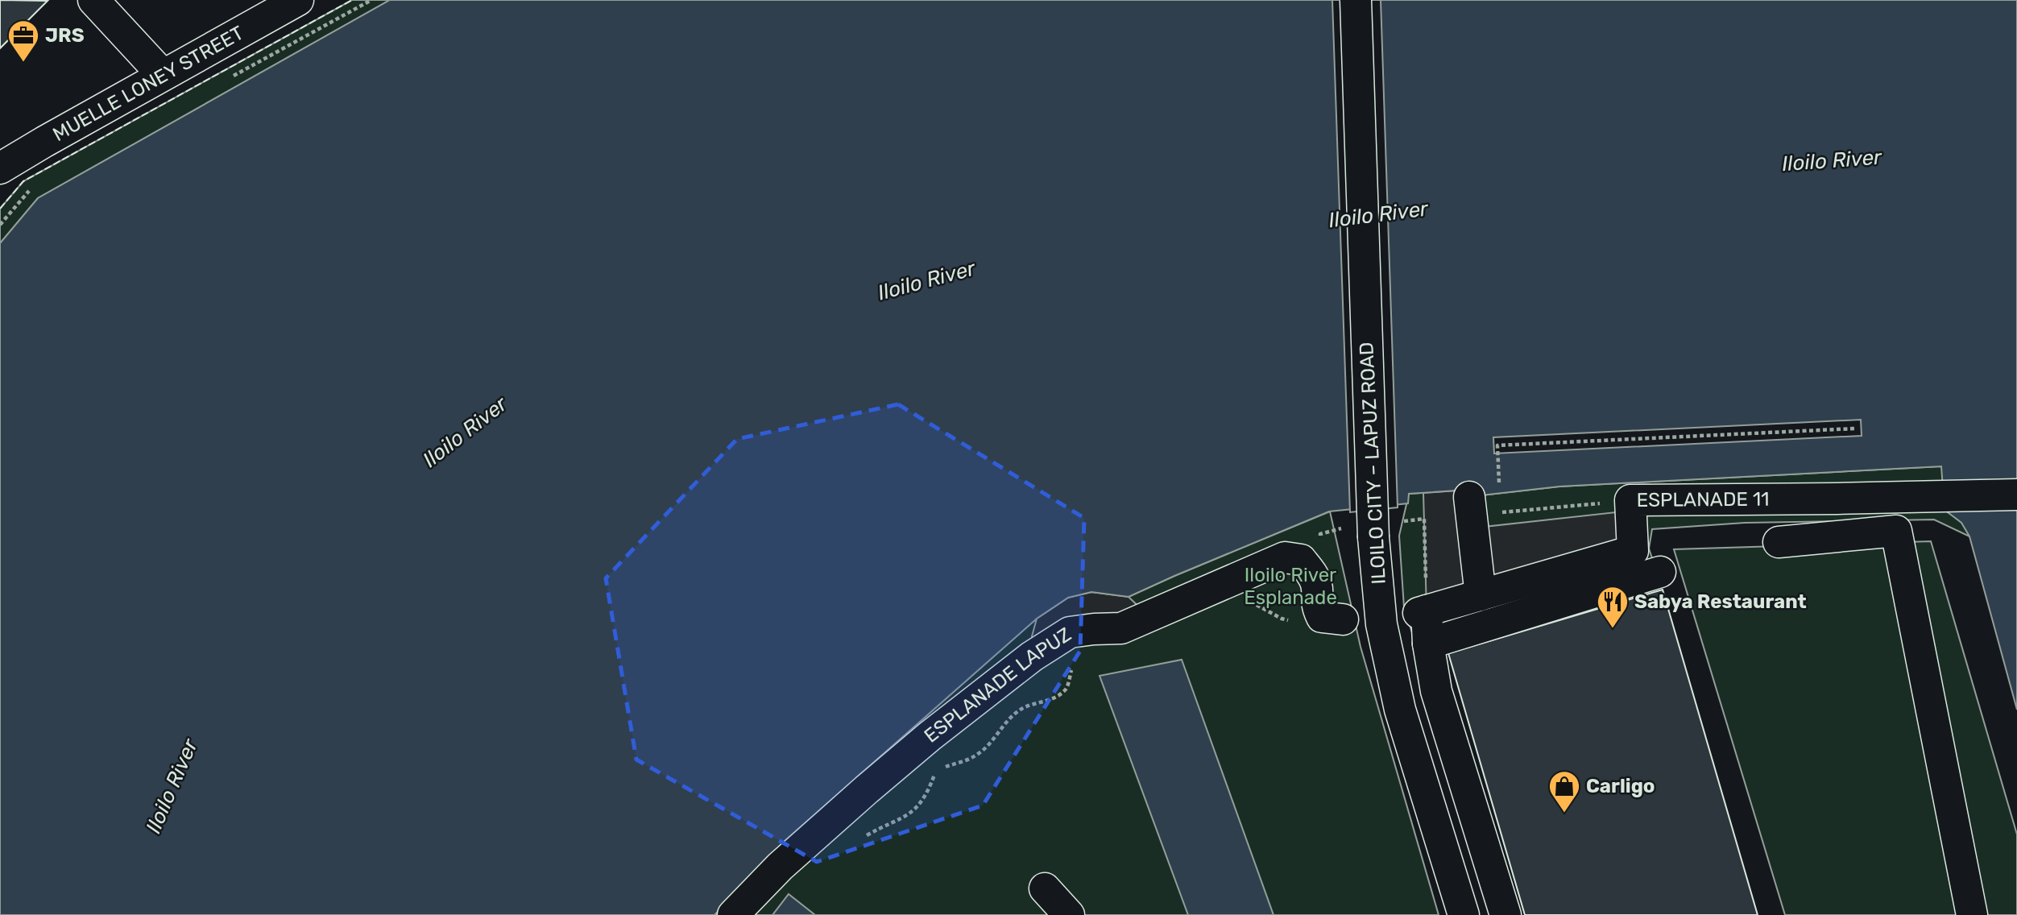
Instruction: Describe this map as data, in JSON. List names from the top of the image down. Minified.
{"streets":{"street":["MUELLE LONEY STREET","ILOILO CITY – LAPUZ ROAD","ESPLANADE 11","ESPLANADE LAPUZ"]},"water":["Iloilo River"],"parks":["Iloilo River Esplanade"],"places":{"office":["JRS"],"restaurant":["Sabya Restaurant"],"shop":["Carligo"]}}
